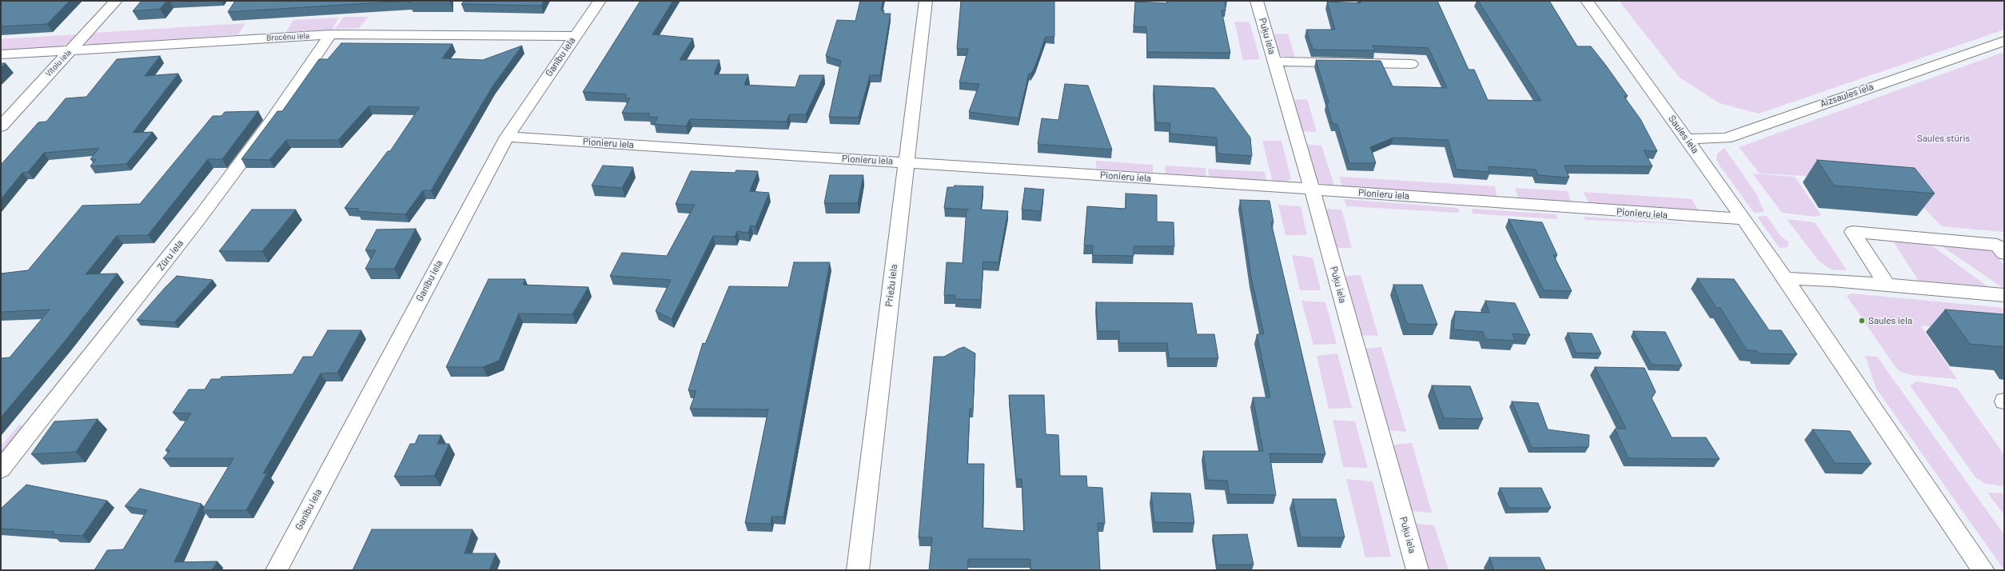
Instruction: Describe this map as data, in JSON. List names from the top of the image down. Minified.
{"streets":{"street":["Puķu iela","Brocēnu iela","Ganību iela","Vītolu iela","Aizsaules iela","Saules iela","Pionieru iela","Zūru iela","Priežu iela"]},"crossings":[["Puķu iela","Pionieru iela"],["Brocēnu iela","Ganību iela"],["Brocēnu iela","Vītolu iela"],["Brocēnu iela","Zūru iela"],["Ganību iela","Pionieru iela"],["Aizsaules iela","Saules iela"],["Saules iela","Pionieru iela"],["Pionieru iela","Priežu iela"]],"parks":["Saules stūris"],"places":["Saules iela"]}
